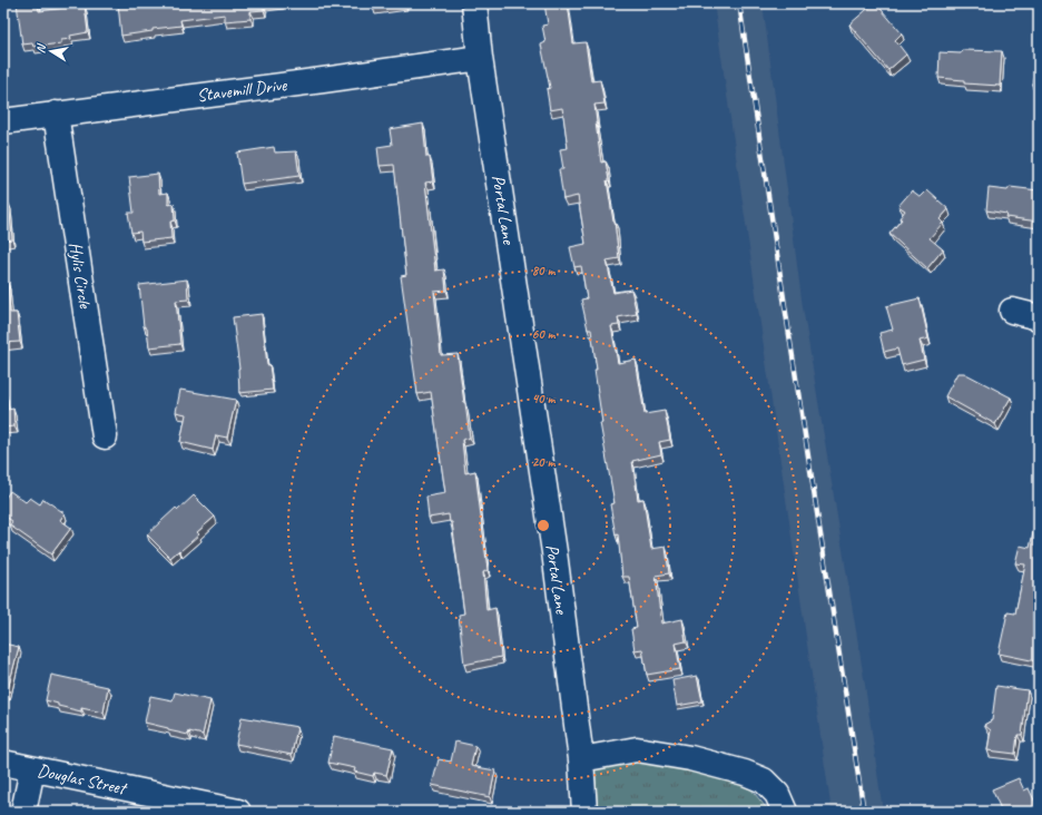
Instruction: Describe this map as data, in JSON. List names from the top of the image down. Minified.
{"streets":{"street":["Stavemill Drive","Portal Lane","Hylis Circle","Douglas Street"]},"crossings":[["Stavemill Drive","Portal Lane"],["Stavemill Drive","Hylis Circle"]],"north":"left","rings":["80 m","60 m","40 m","20 m"]}
